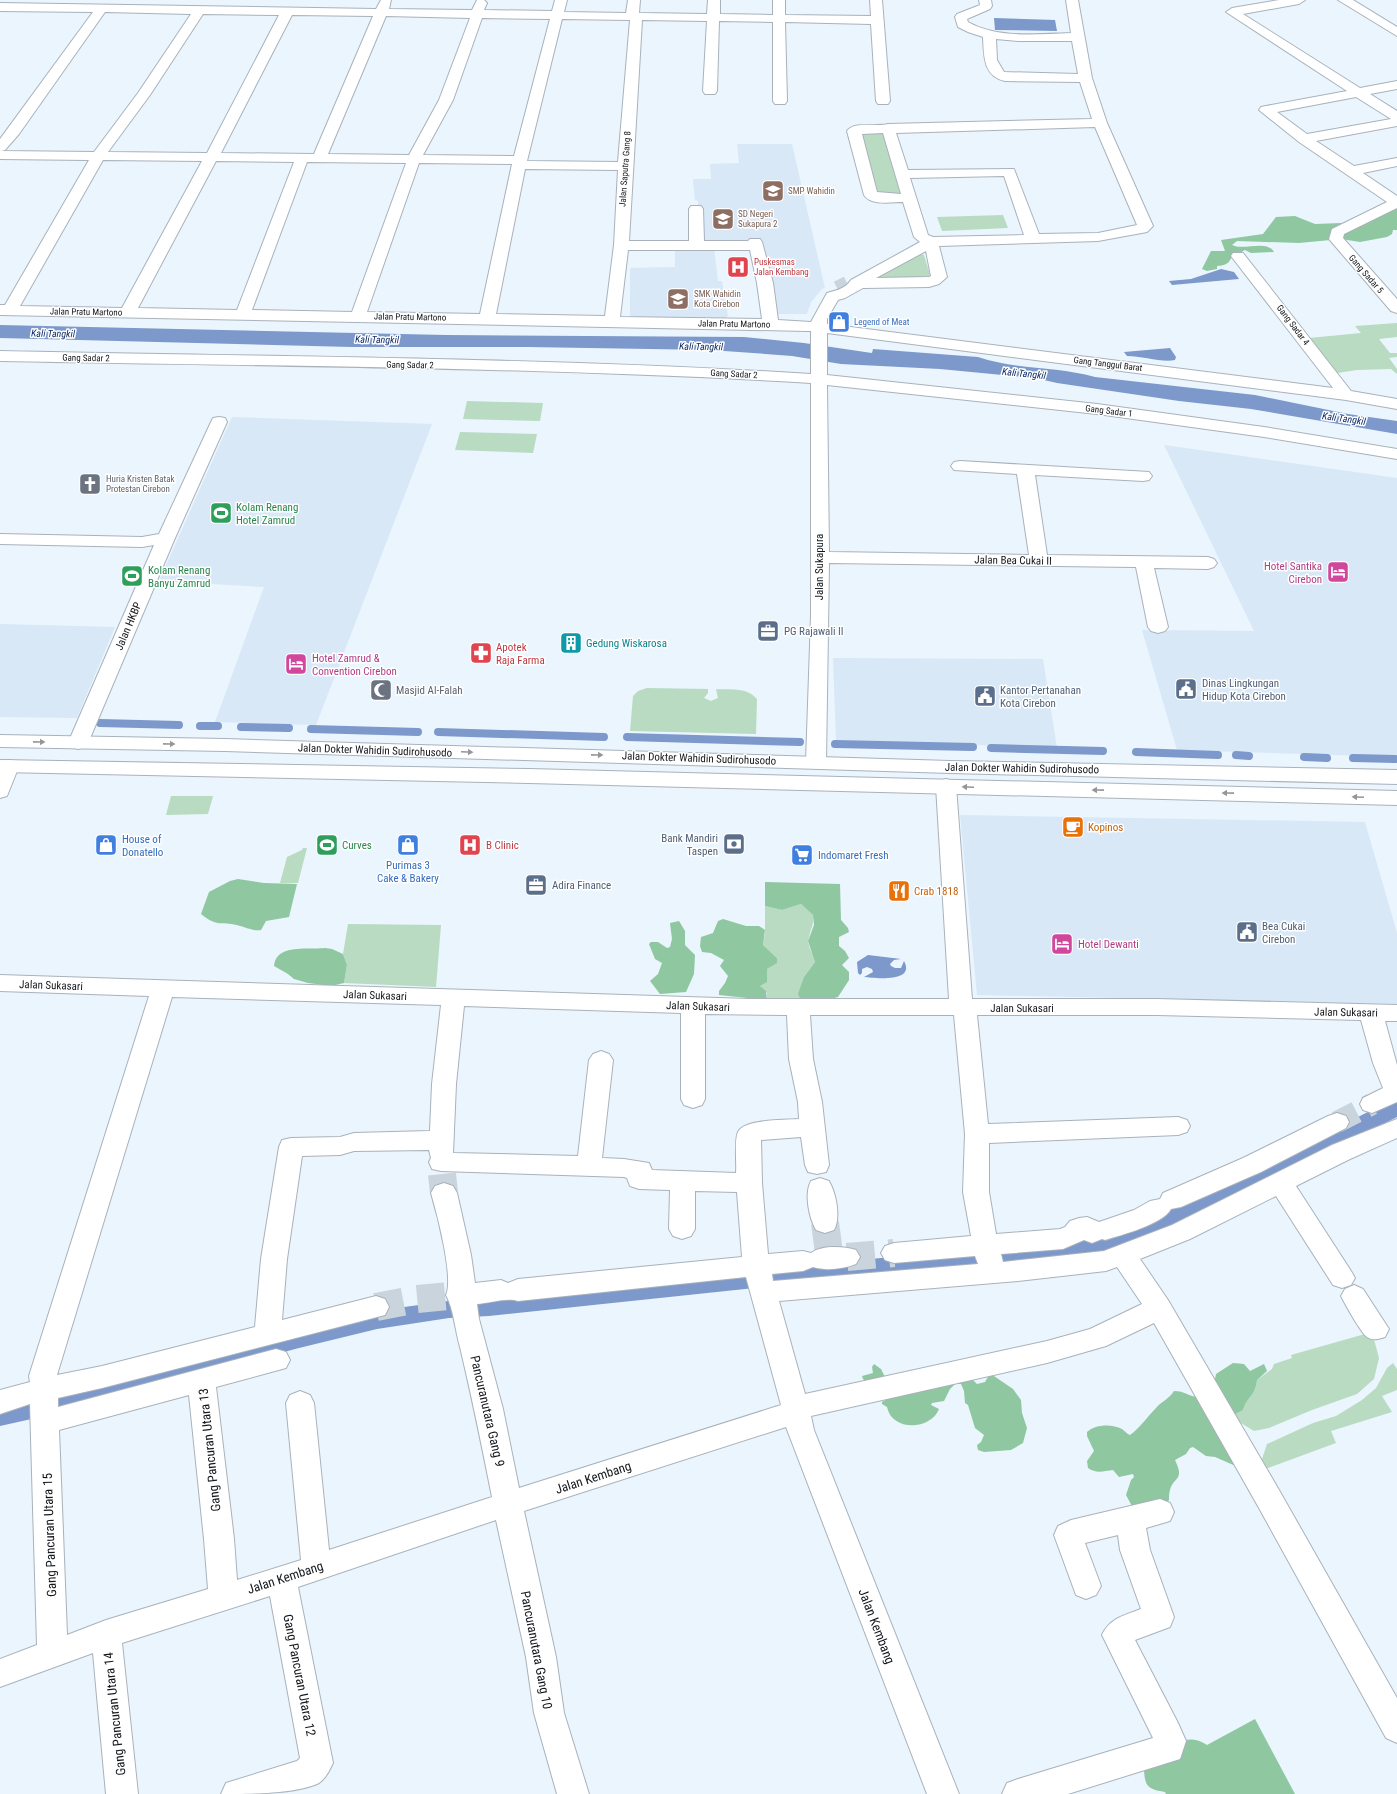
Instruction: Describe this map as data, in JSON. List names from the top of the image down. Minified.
{"streets":{"street":["Jalan Saputra Gang 8","Gang Sadar 5","Jalan Pratu Martono","Gang Sadar 4","Gang Sadar 2","Gang Tanggul Barat","Gang Sadar 1","Jalan Bea Cukai II","Jalan Sukapura","Jalan HKBP","Jalan Dokter Wahidin Sudirohusodo","Jalan Sukasari","Pancuranutara Gang 9","Gang Pancuran Utara 13","Jalan Kembang","Gang Pancuran Utara 15","Pancuranutara Gang 10","Gang Pancuran Utara 12","Gang Pancuran Utara 14"]},"crossings":[["Jalan Saputra Gang 8","Jalan Pratu Martono"],["Jalan Pratu Martono","Gang Tanggul Barat"],["Jalan Pratu Martono","Jalan Sukapura"],["Gang Sadar 4","Gang Tanggul Barat"],["Gang Sadar 2","Gang Sadar 1"],["Gang Sadar 2","Jalan Sukapura"],["Gang Tanggul Barat","Jalan Sukapura"],["Gang Sadar 1","Jalan Sukapura"],["Jalan Bea Cukai II","Jalan Sukapura"],["Jalan Sukapura","Jalan Dokter Wahidin Sudirohusodo"],["Jalan HKBP","Jalan Dokter Wahidin Sudirohusodo"],["Jalan Sukasari","Pancuranutara Gang 9"],["Jalan Sukasari","Gang Pancuran Utara 15"],["Pancuranutara Gang 9","Jalan Kembang"],["Pancuranutara Gang 9","Pancuranutara Gang 10"],["Gang Pancuran Utara 13","Jalan Kembang"],["Jalan Kembang","Gang Pancuran Utara 15"],["Jalan Kembang","Pancuranutara Gang 10"],["Jalan Kembang","Gang Pancuran Utara 12"],["Jalan Kembang","Gang Pancuran Utara 14"]],"water":["Kali Tangkil"],"places":{"school or university":["SMP Wahidin","SD Negeri Sukapura 2","SMK Wahidin Kota Cirebon"],"hospital":["Puskesmas Jalan Kembang","B Clinic"],"shop":["Legend of Meat","House of Donatello","Purimas 3 Cake & Bakery"],"church":["Huria Kristen Batak Protestan Cirebon"],"sports":["Kolam Renang Hotel Zamrud","Kolam Renang Banyu Zamrud","Curves"],"hotel":["Hotel Santika Cirebon","Hotel Zamrud & Convention Cirebon","Hotel Dewanti"],"office":["PG Rajawali II","Adira Finance"],"building":["Gedung Wiskarosa"],"pharmacy":["Apotek Raja Farma"],"public building":["Dinas Lingkungan Hidup Kota Cirebon","Kantor Pertanahan Kota Cirebon","Bea Cukai Cirebon"],"mosque":["Masjid Al-Falah"],"cafe":["Kopinos"],"bank":["Bank Mandiri Taspen"],"supermarket":["Indomaret Fresh"],"restaurant":["Crab 1818"]}}
